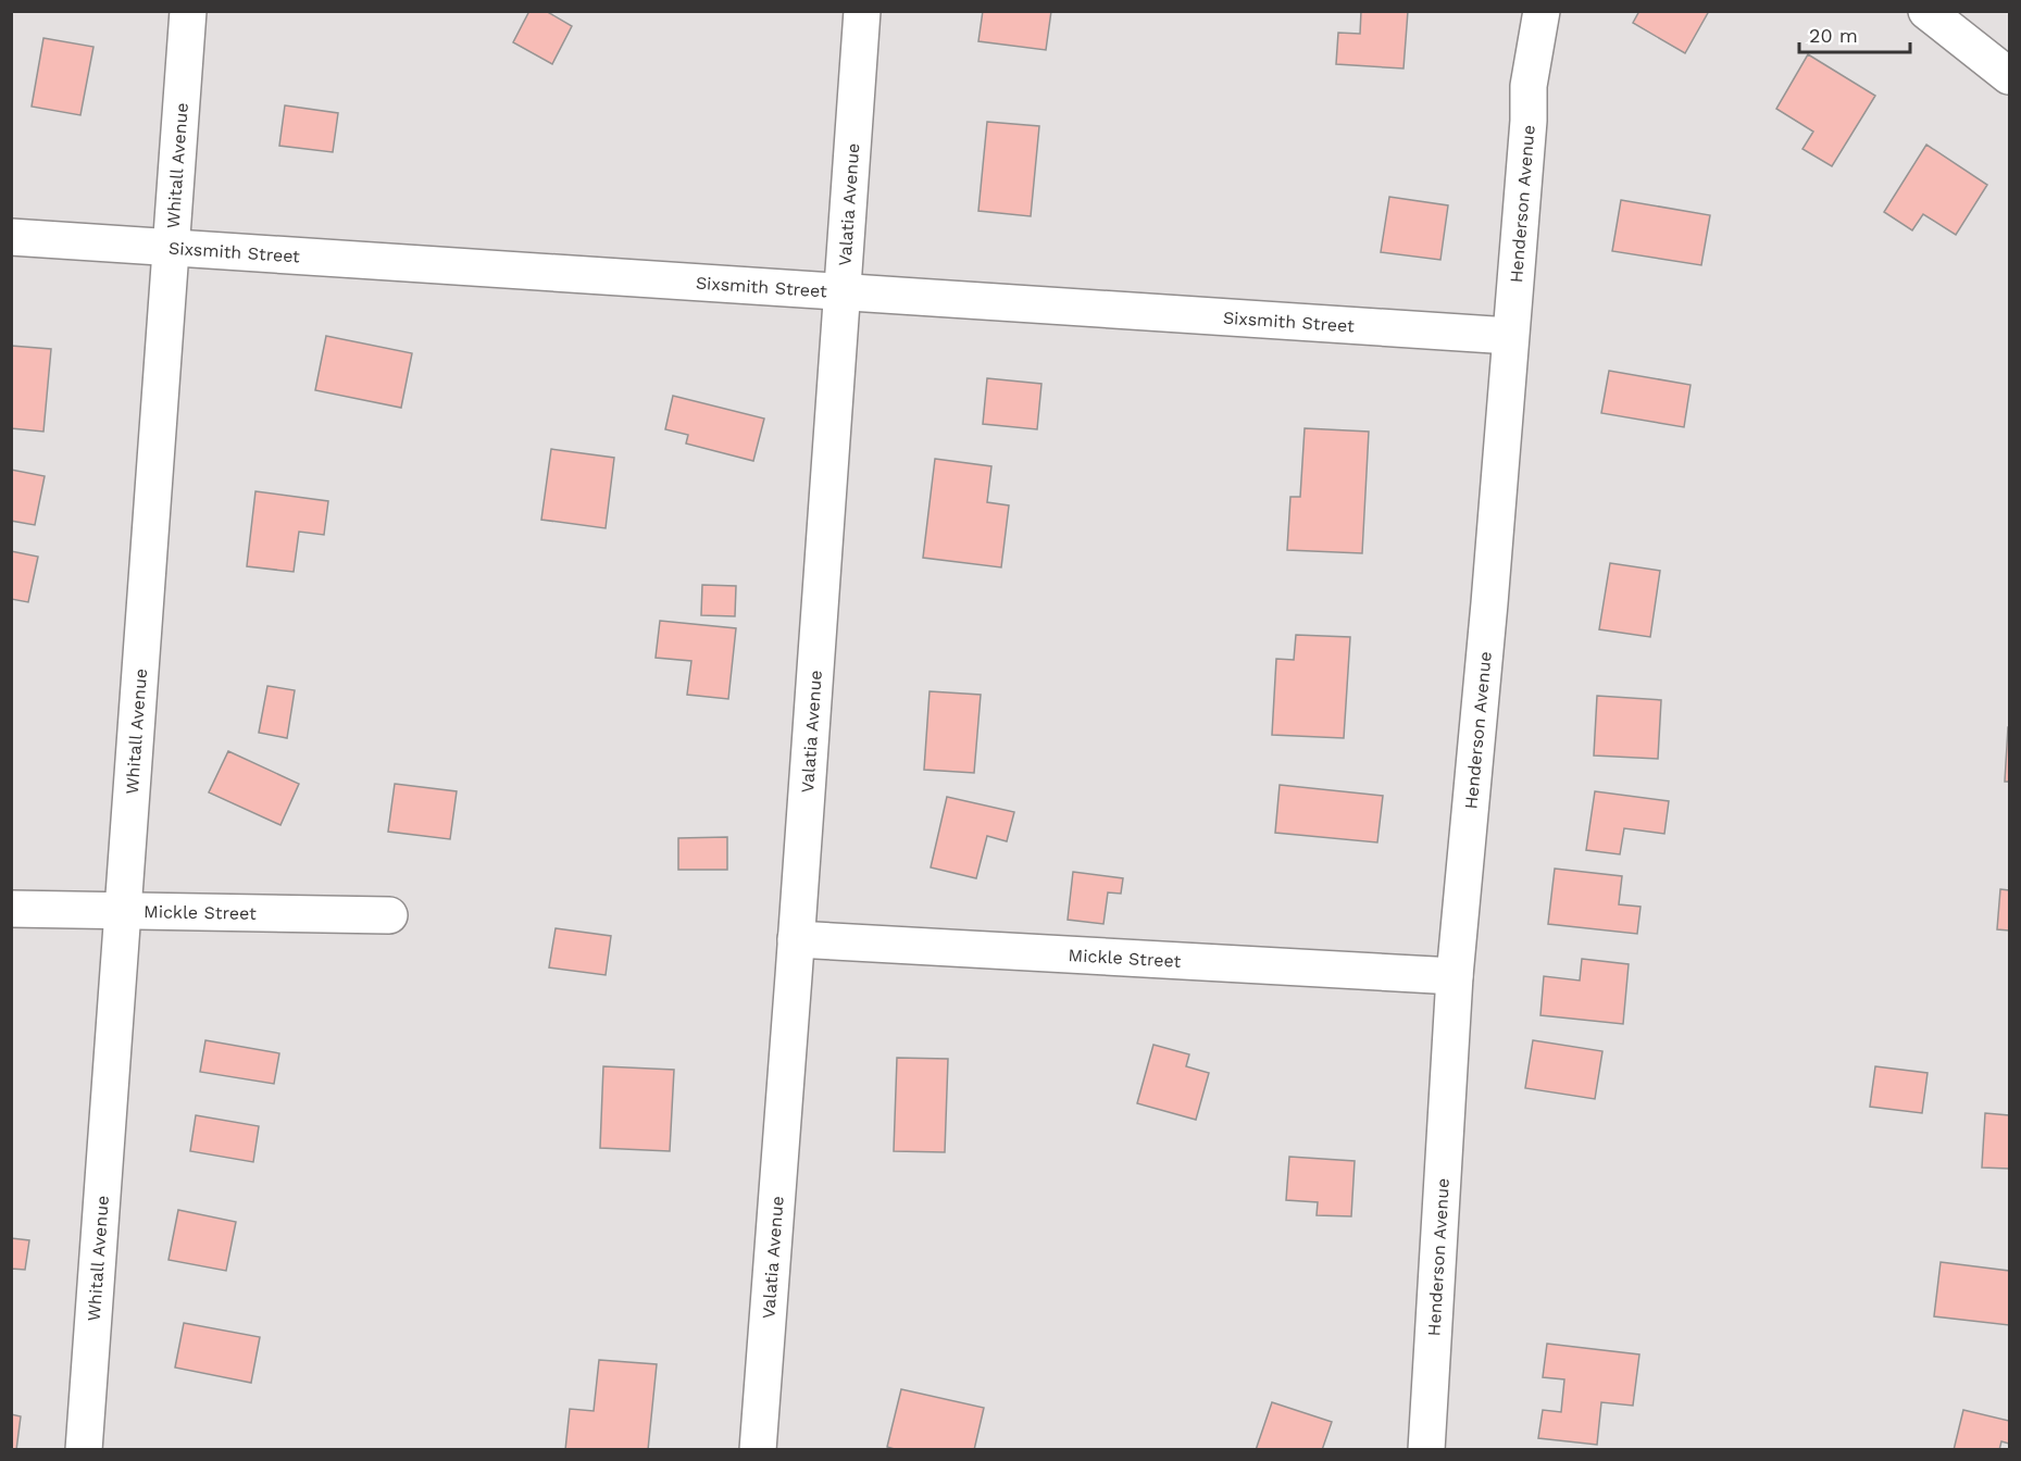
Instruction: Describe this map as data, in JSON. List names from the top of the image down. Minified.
{"streets":{"street":["Whitall Avenue","Valatia Avenue","Henderson Avenue","Sixsmith Street","Mickle Street"]},"crossings":[["Whitall Avenue","Sixsmith Street"],["Whitall Avenue","Mickle Street"],["Valatia Avenue","Sixsmith Street"],["Valatia Avenue","Mickle Street"],["Henderson Avenue","Sixsmith Street"],["Henderson Avenue","Mickle Street"]],"scale_bar":"20 m"}
